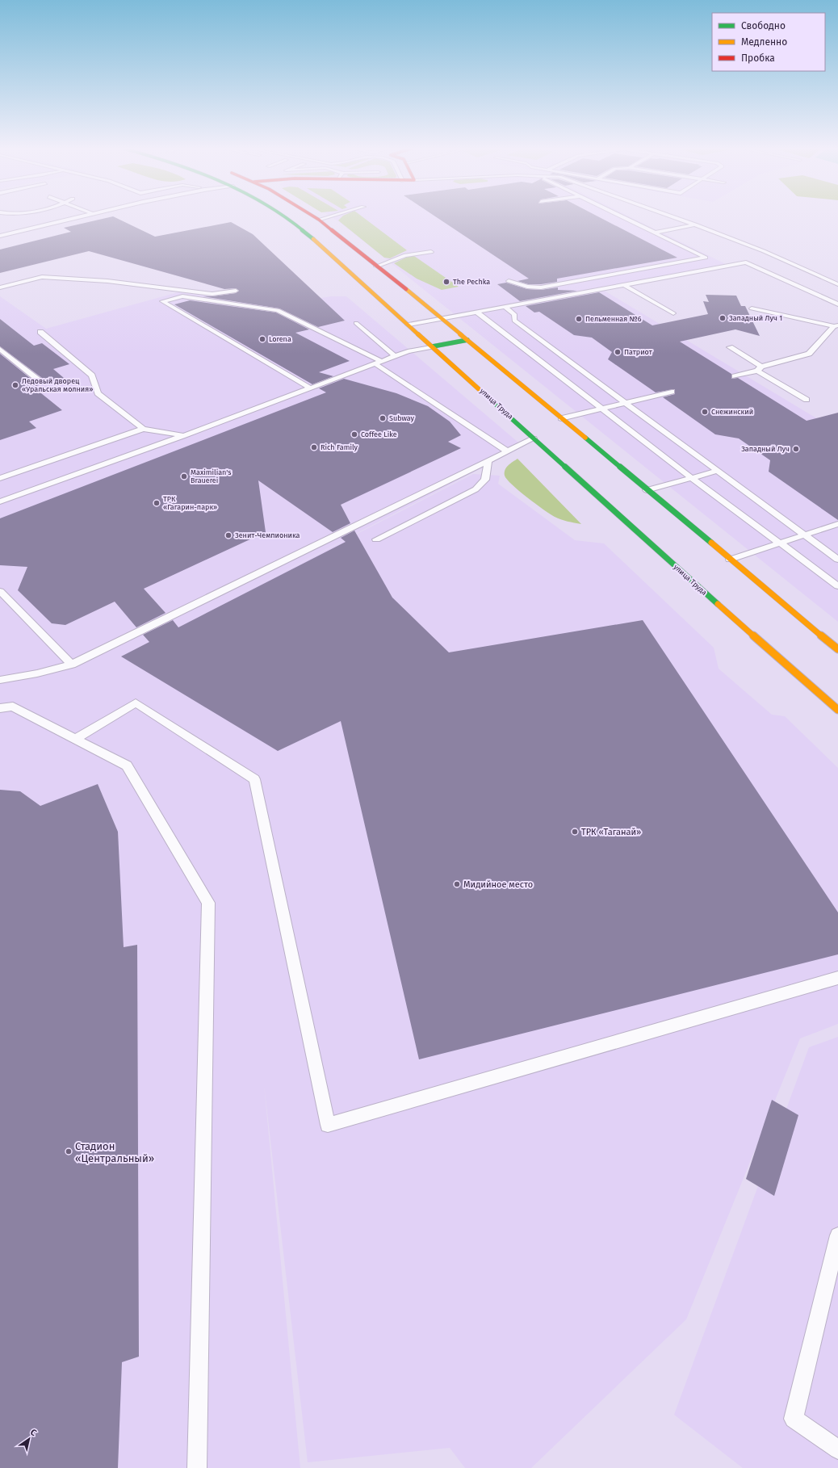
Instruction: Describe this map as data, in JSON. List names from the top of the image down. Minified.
{"streets":{"main road":["улица Труда"]},"places":["The Pechka","Западный Луч 1","Пельменная №6","Lorena","Патриот","Ледовый дворец «Уральская молния»","Снежинский","Subway","Coffee Like","Rich Family","Западный Луч","Maximilian's Brauerei","ТРК «Гагарин-парк»","Зенит-Чемпионика","ТРК «Таганай»","Мидийное место","Стадион «Центральный»"],"legend":["Свободно","Медленно","Пробка"],"north":"top right"}
